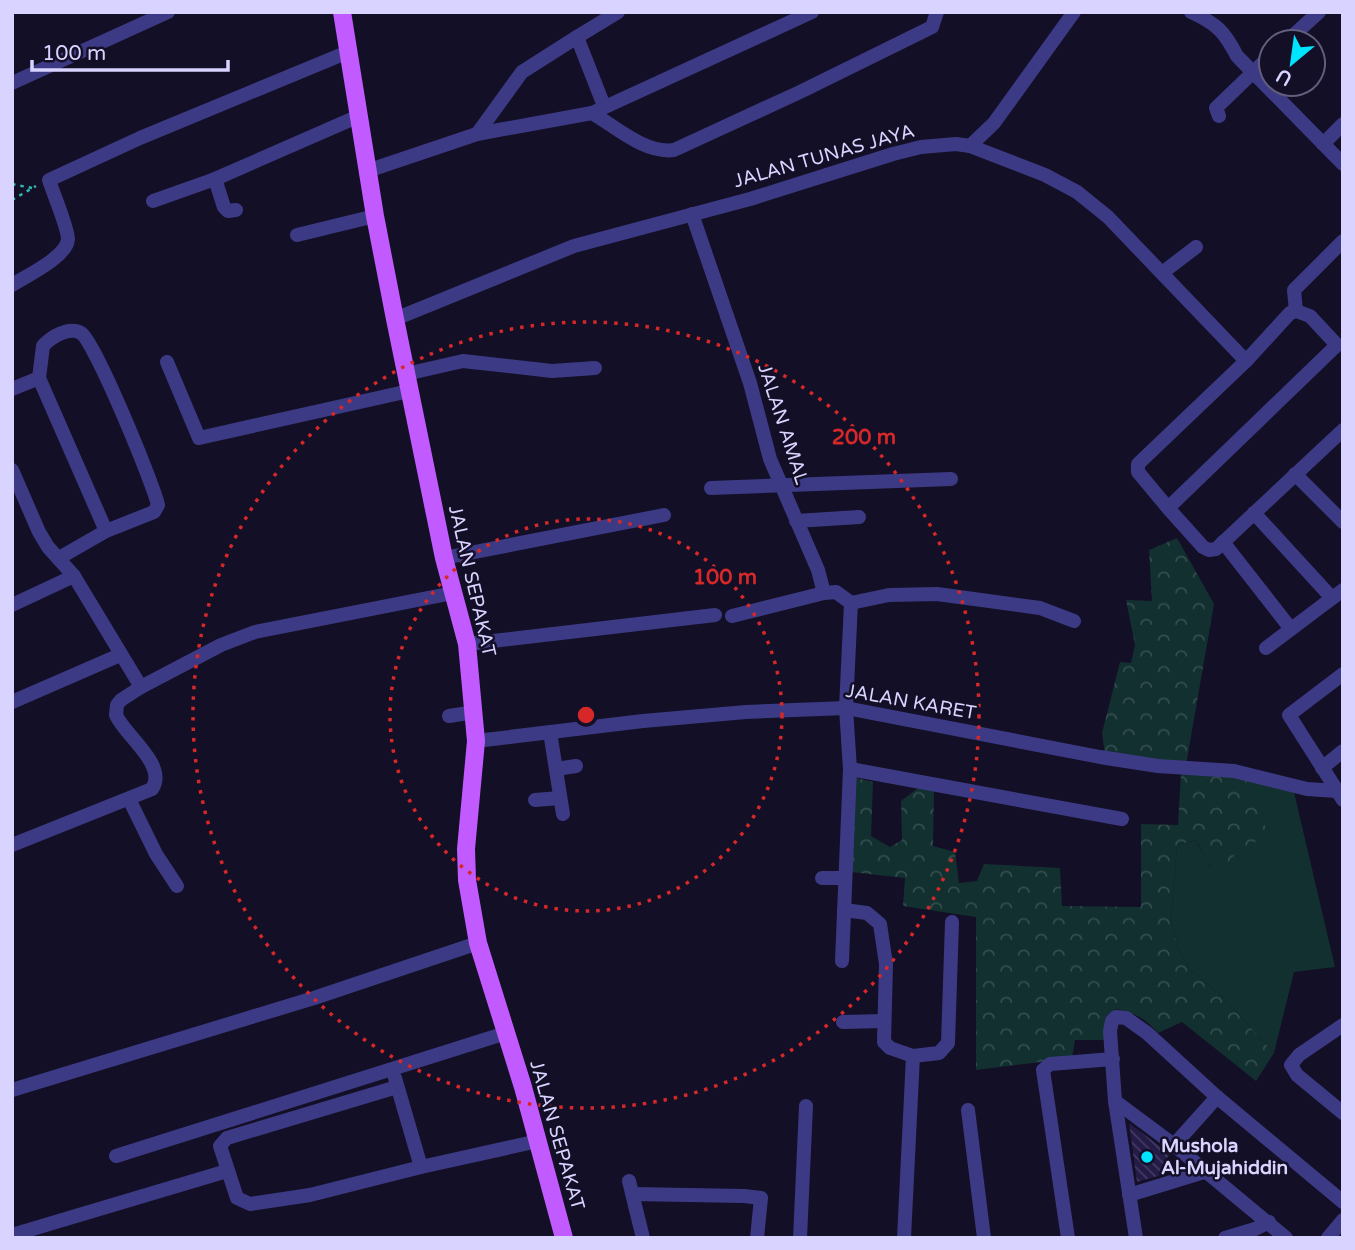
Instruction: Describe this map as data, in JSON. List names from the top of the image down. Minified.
{"streets":{"main road":["JALAN SEPAKAT"],"street":["JALAN TUNAS JAYA","JALAN AMAL","JALAN KARET"]},"crossings":[["JALAN TUNAS JAYA","JALAN AMAL"],["JALAN TUNAS JAYA","JALAN SEPAKAT"],["JALAN SEPAKAT","JALAN KARET"]],"places":["Mushola Al-Mujahiddin"],"scale_bar":"100 m","north":"bottom left","rings":["200 m","100 m"]}
